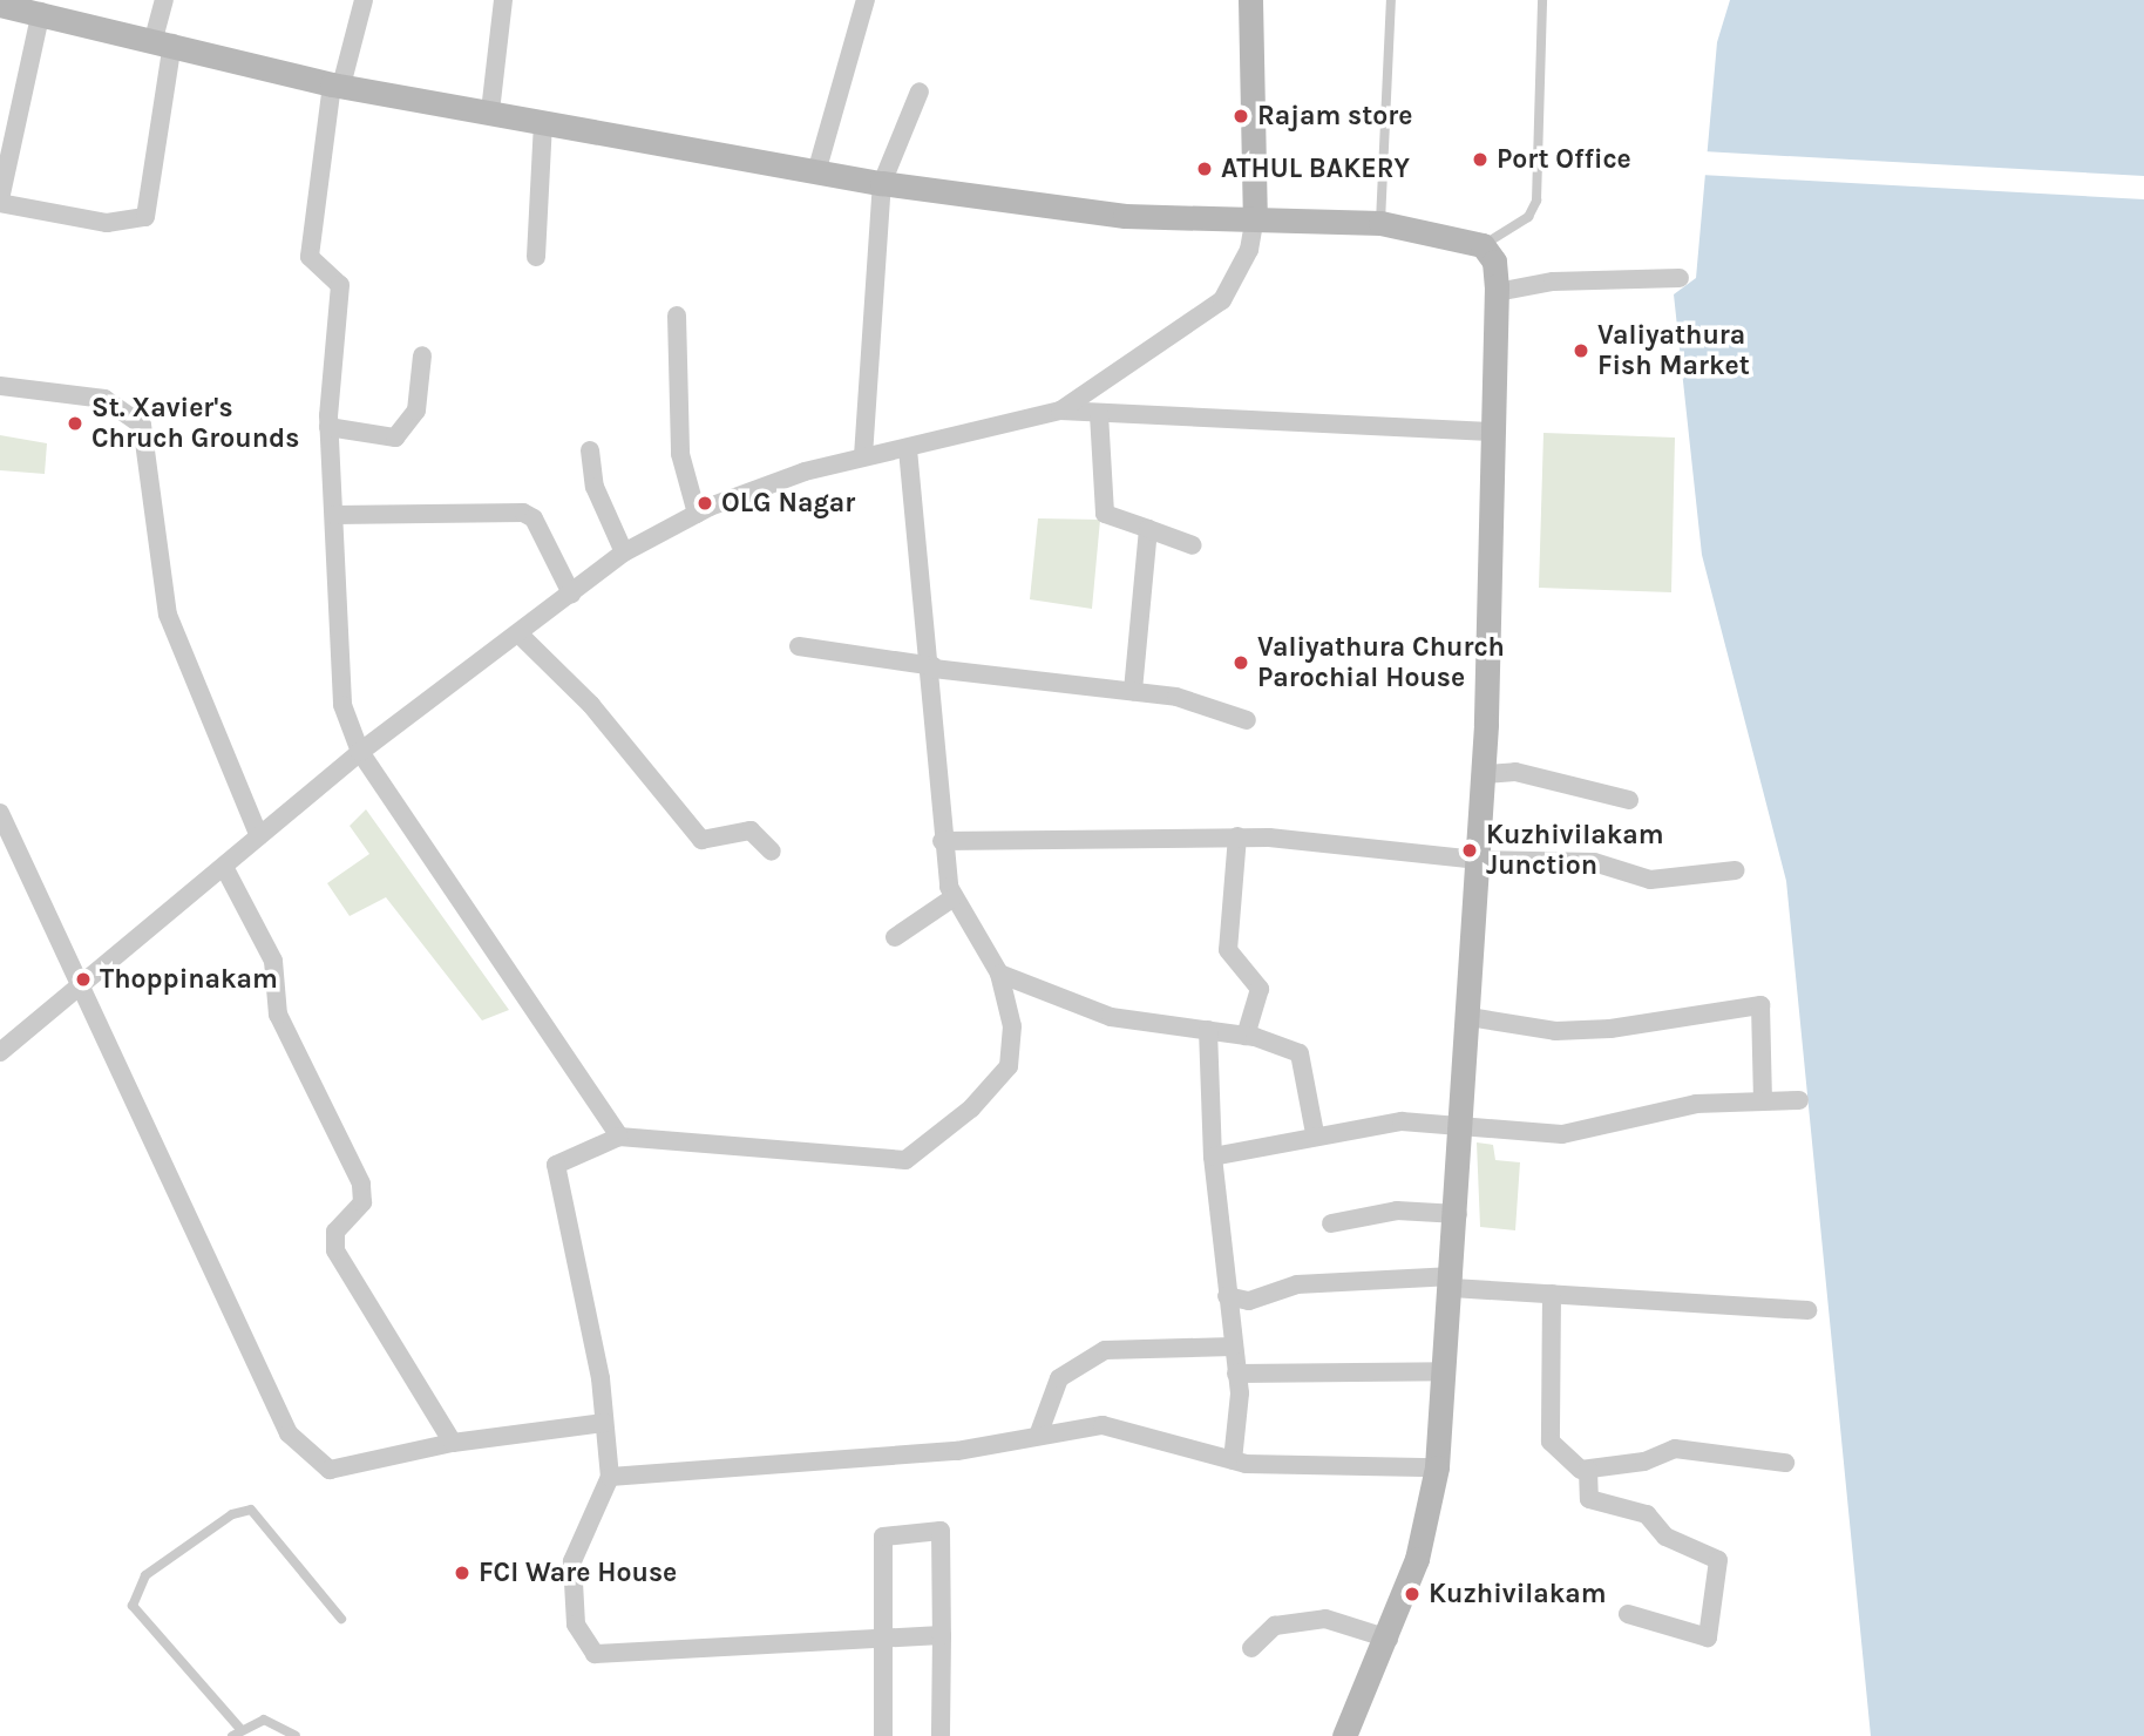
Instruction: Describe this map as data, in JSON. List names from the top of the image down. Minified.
{"places":["Rajam store","Port Office","ATHUL BAKERY","Valiyathura Fish Market","St. Xavier's Chruch Grounds","OLG Nagar","Valiyathura Church Parochial House","Kuzhivilakam Junction","Thoppinakam","FCI Ware House","Kuzhivilakam"]}
